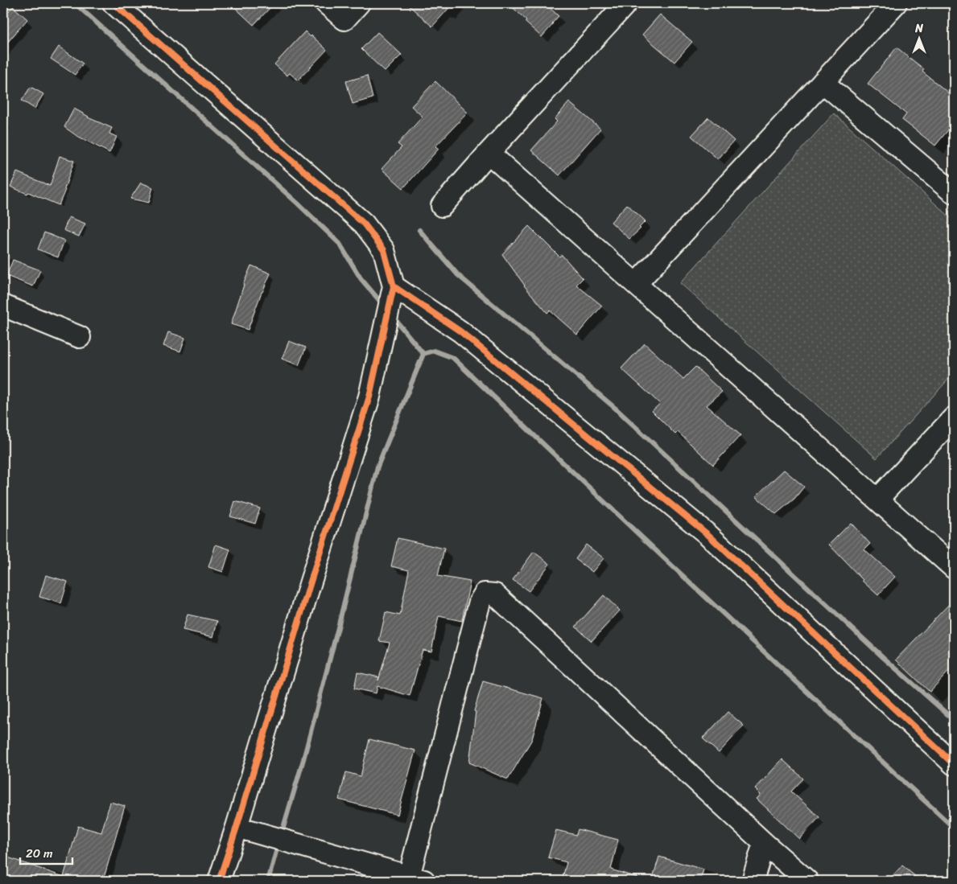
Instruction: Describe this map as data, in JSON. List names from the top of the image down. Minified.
{"scale_bar":"20 m","north":"top"}
